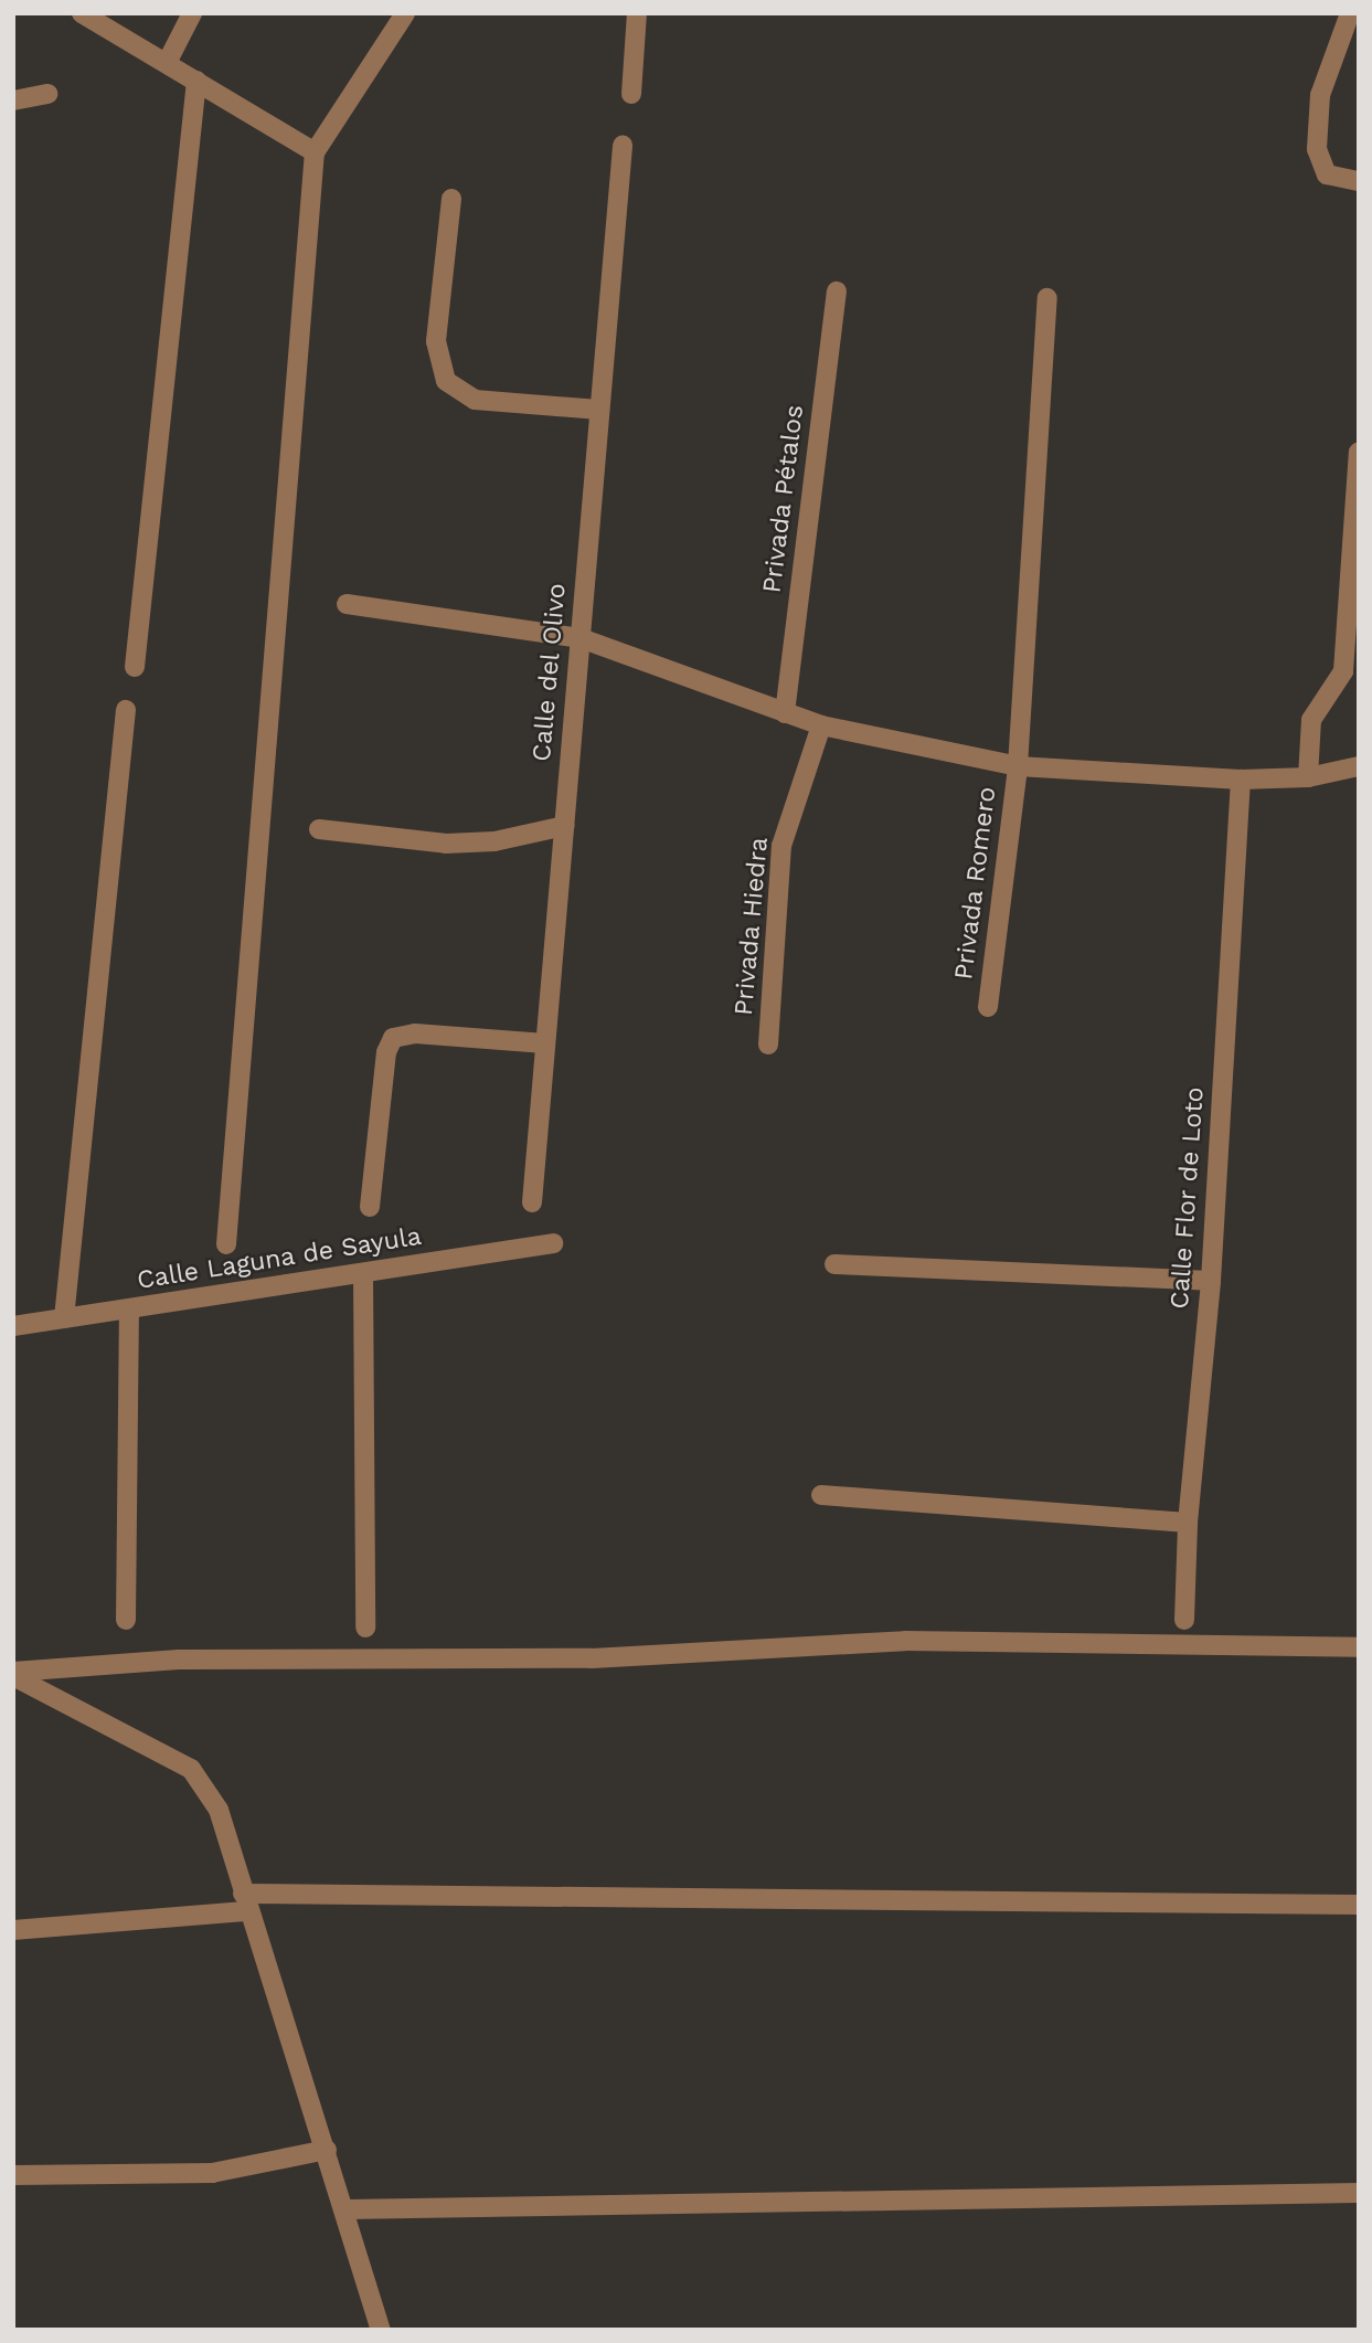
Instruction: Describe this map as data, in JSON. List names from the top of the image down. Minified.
{"streets":{"street":["Privada Pétalos","Calle del Olivo","Privada Romero","Privada Hiedra","Calle Flor de Loto","Calle Laguna de Sayula"]}}
